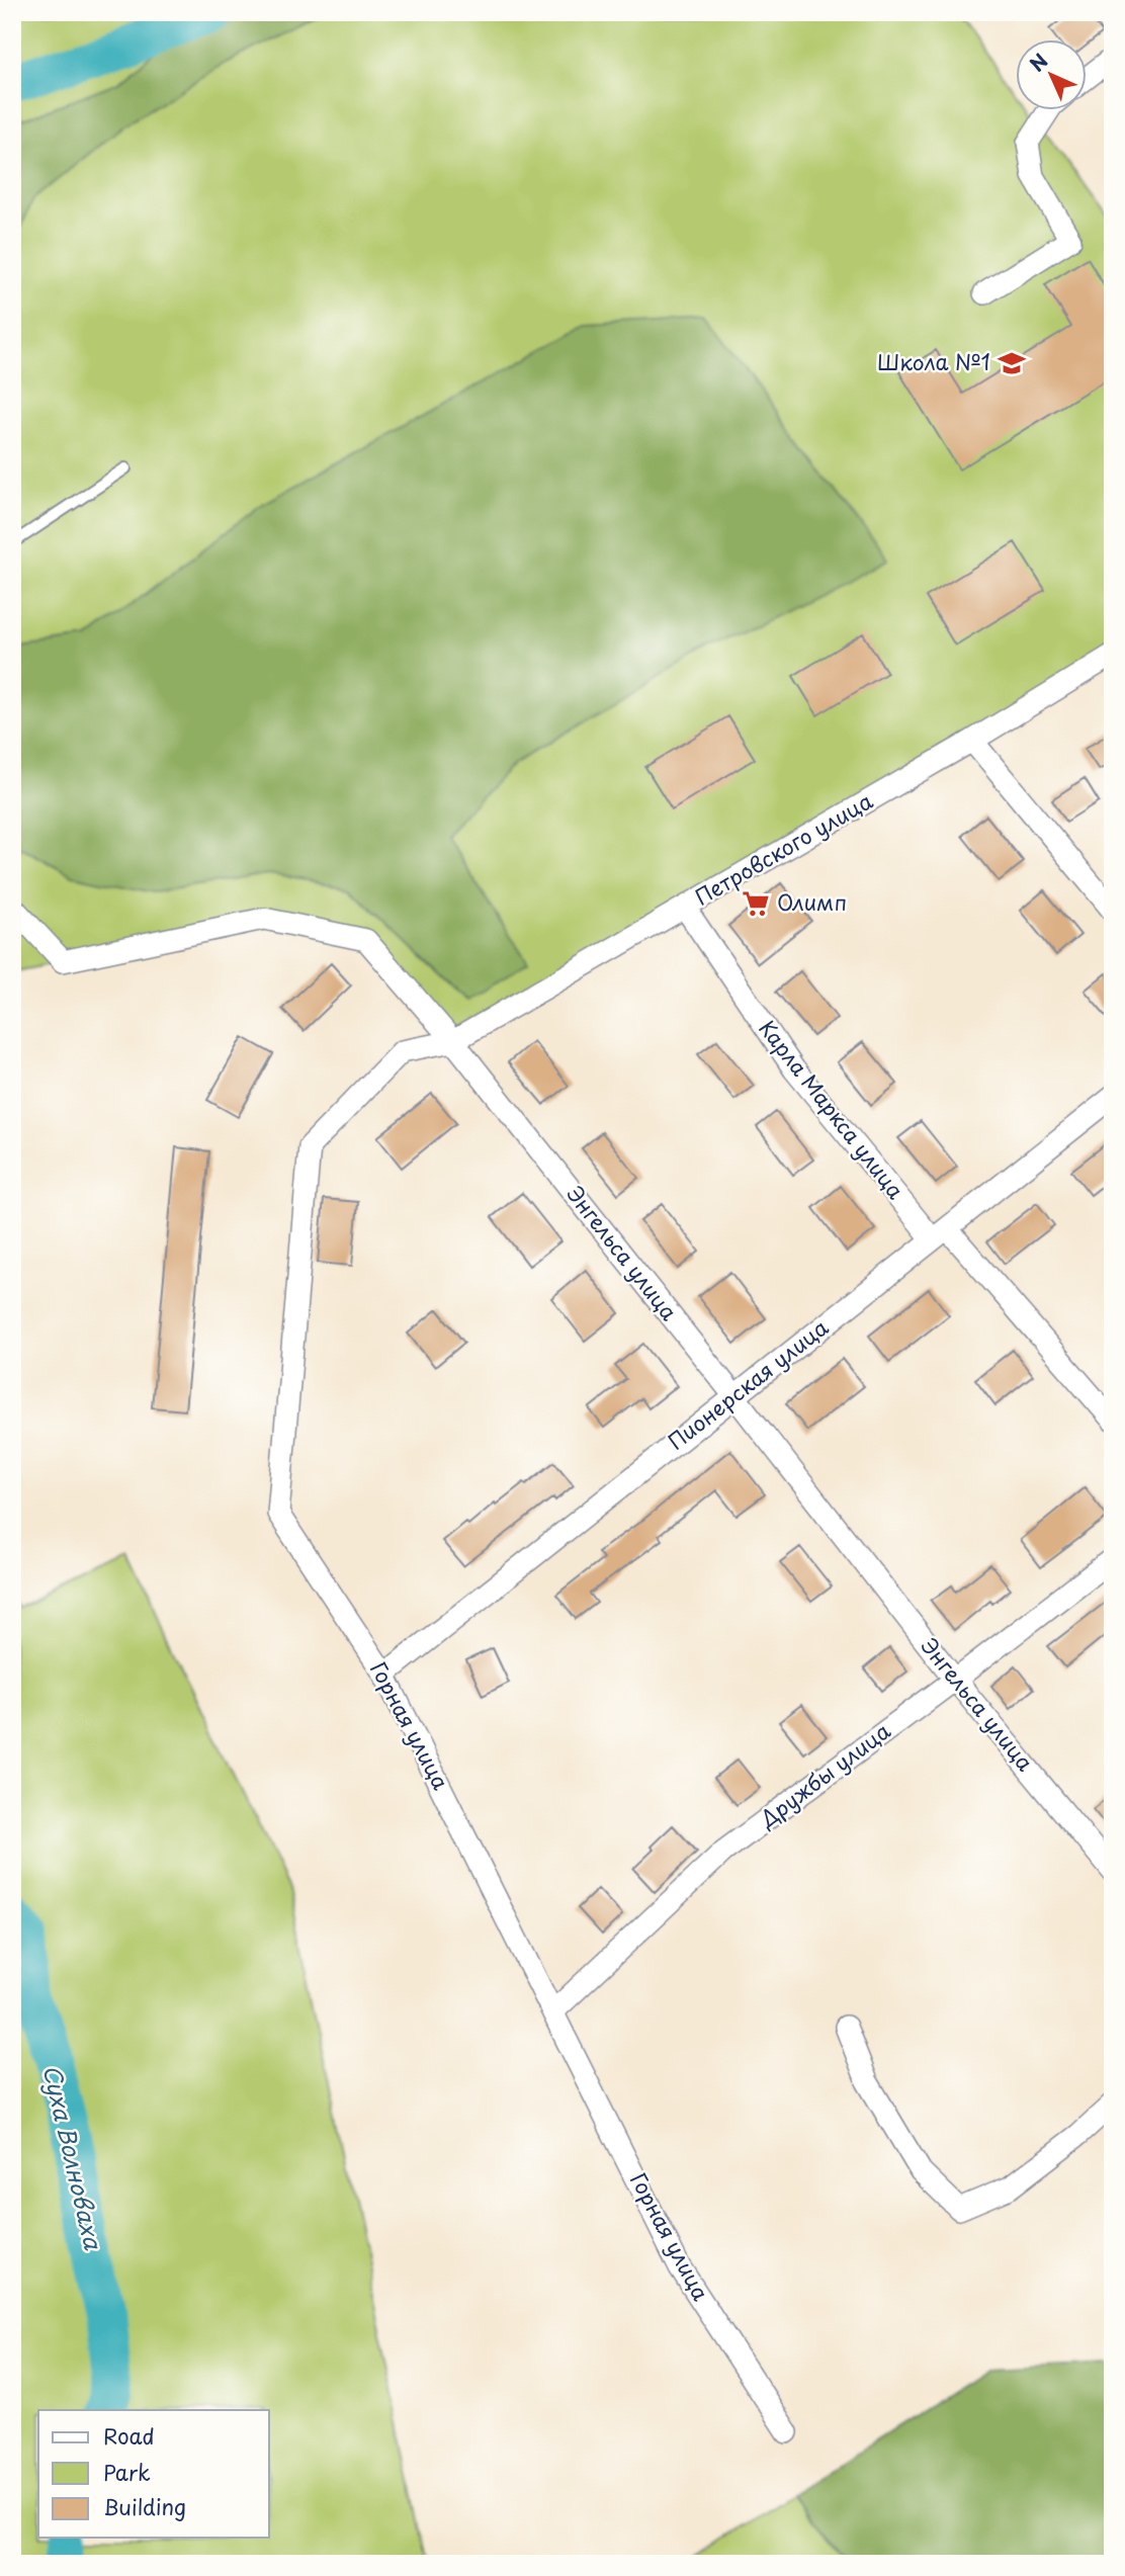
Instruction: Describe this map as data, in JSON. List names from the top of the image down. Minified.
{"streets":{"street":["Петровского улица","Карла Маркса улица","Энгельса улица","Пионерская улица","Горная улица","Дружбы улица"]},"crossings":[["Петровского улица","Карла Маркса улица"],["Петровского улица","Энгельса улица"],["Петровского улица","Горная улица"],["Карла Маркса улица","Пионерская улица"],["Энгельса улица","Пионерская улица"],["Энгельса улица","Горная улица"],["Энгельса улица","Дружбы улица"],["Пионерская улица","Горная улица"],["Горная улица","Дружбы улица"]],"water":["Суха Волноваха"],"places":{"school or university":["Школа №1"],"supermarket":["Олимп"]},"legend":["Road","Park","Building"],"north":"top left"}
